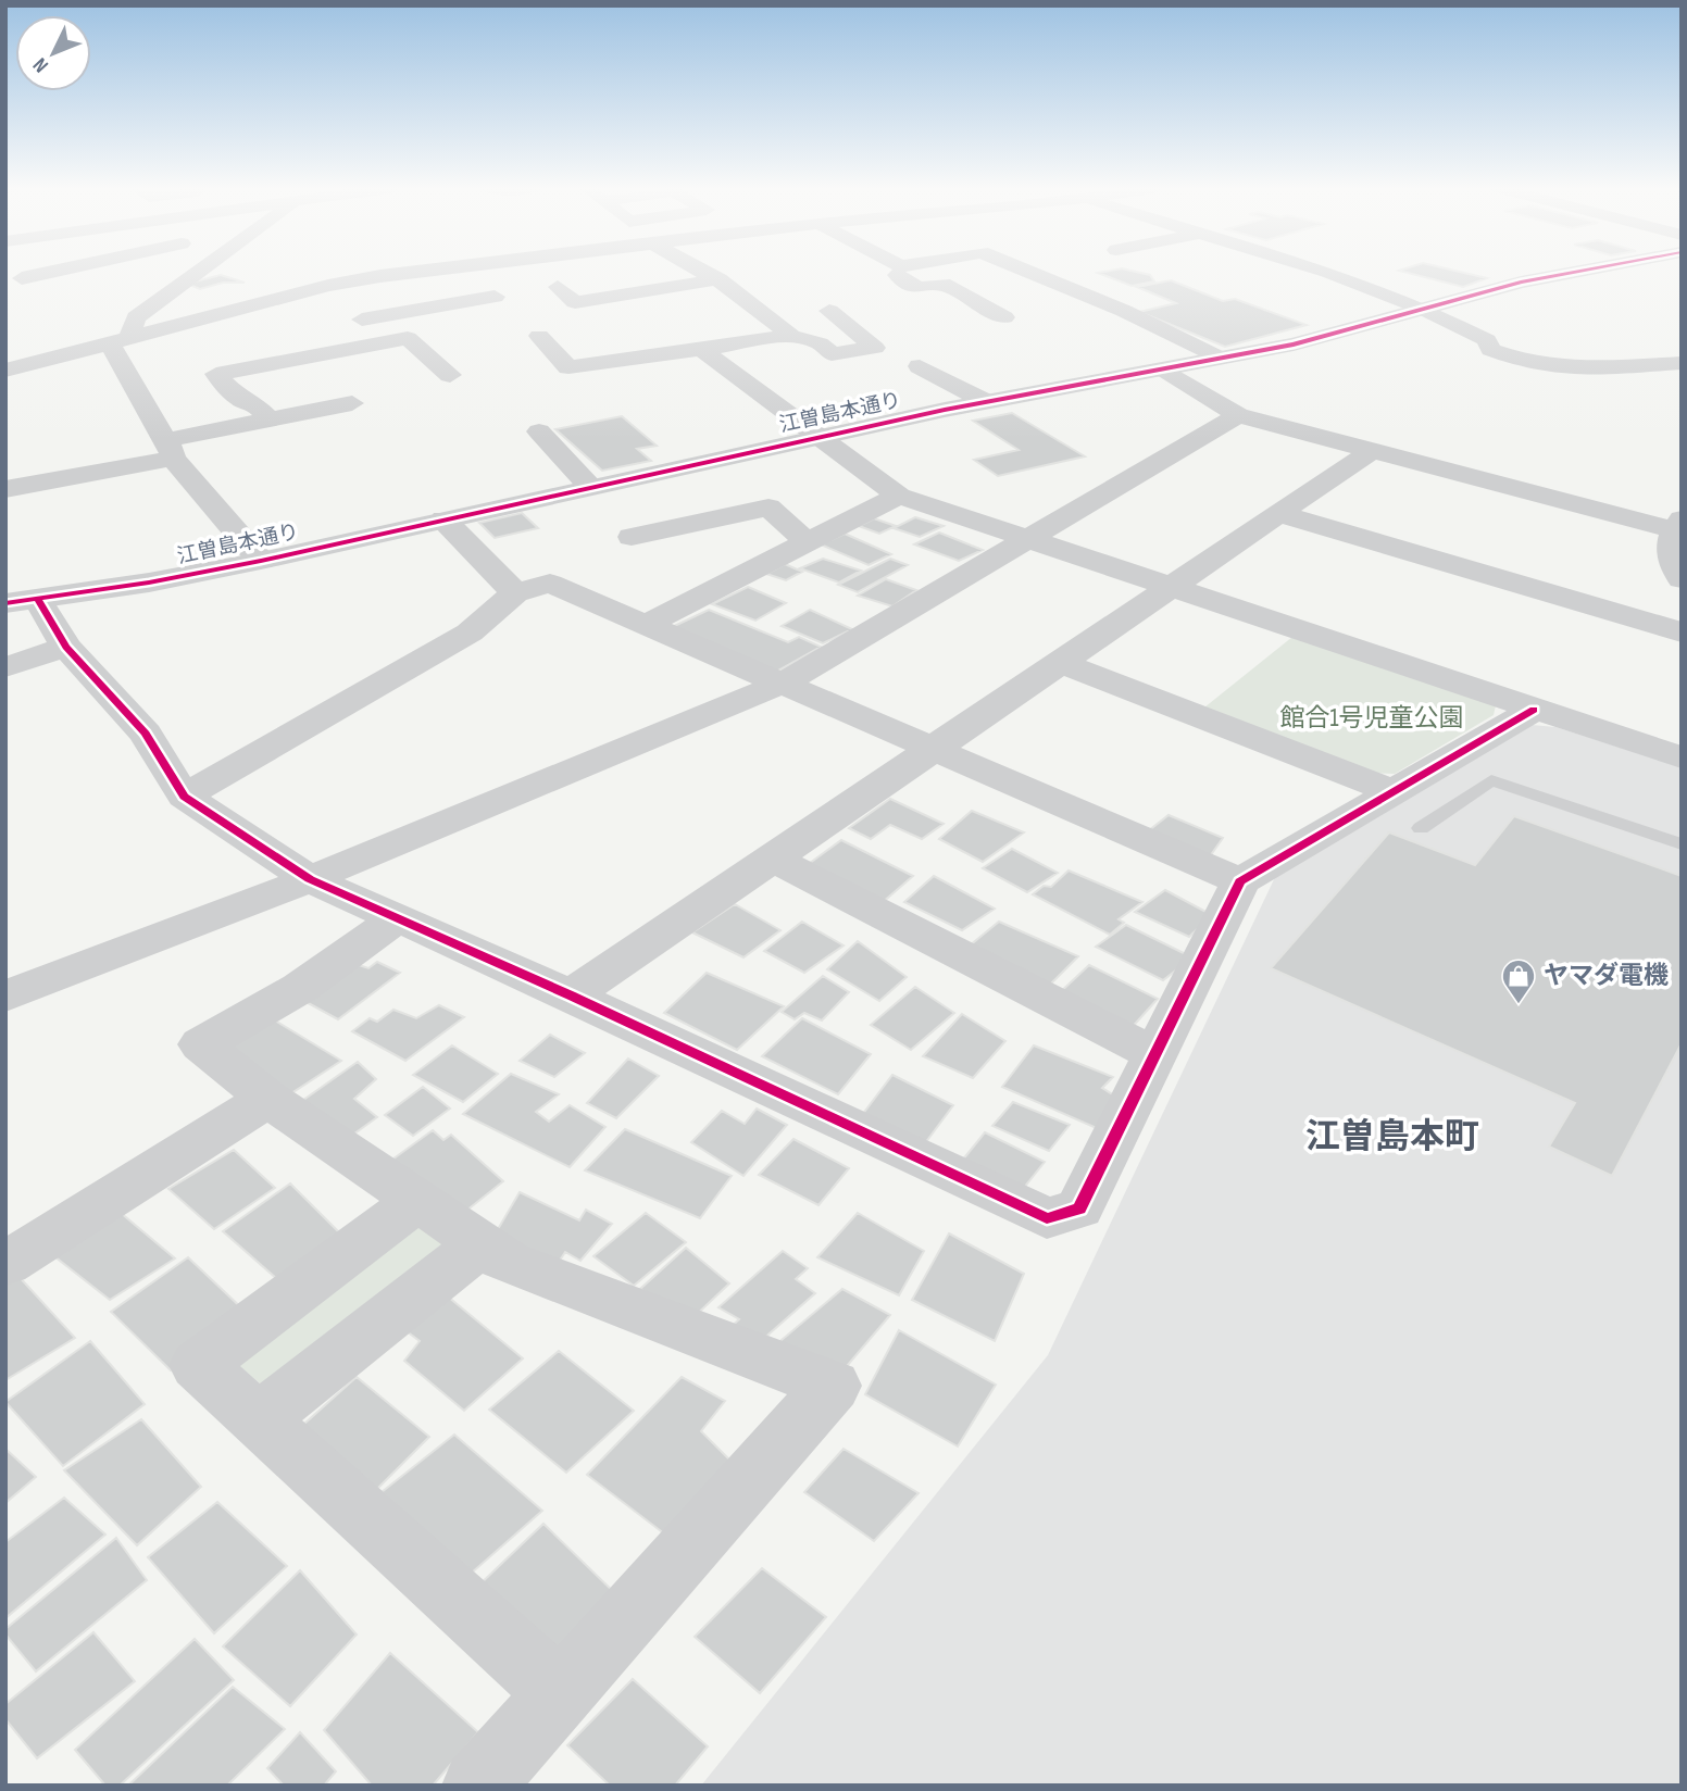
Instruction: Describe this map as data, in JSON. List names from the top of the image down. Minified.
{"streets":{"street":["江曽島本通り"]},"districts":["江曽島本町"],"parks":["館合1号児童公園"],"places":{"shop":["ヤマダ電機"]},"north":"bottom left"}
